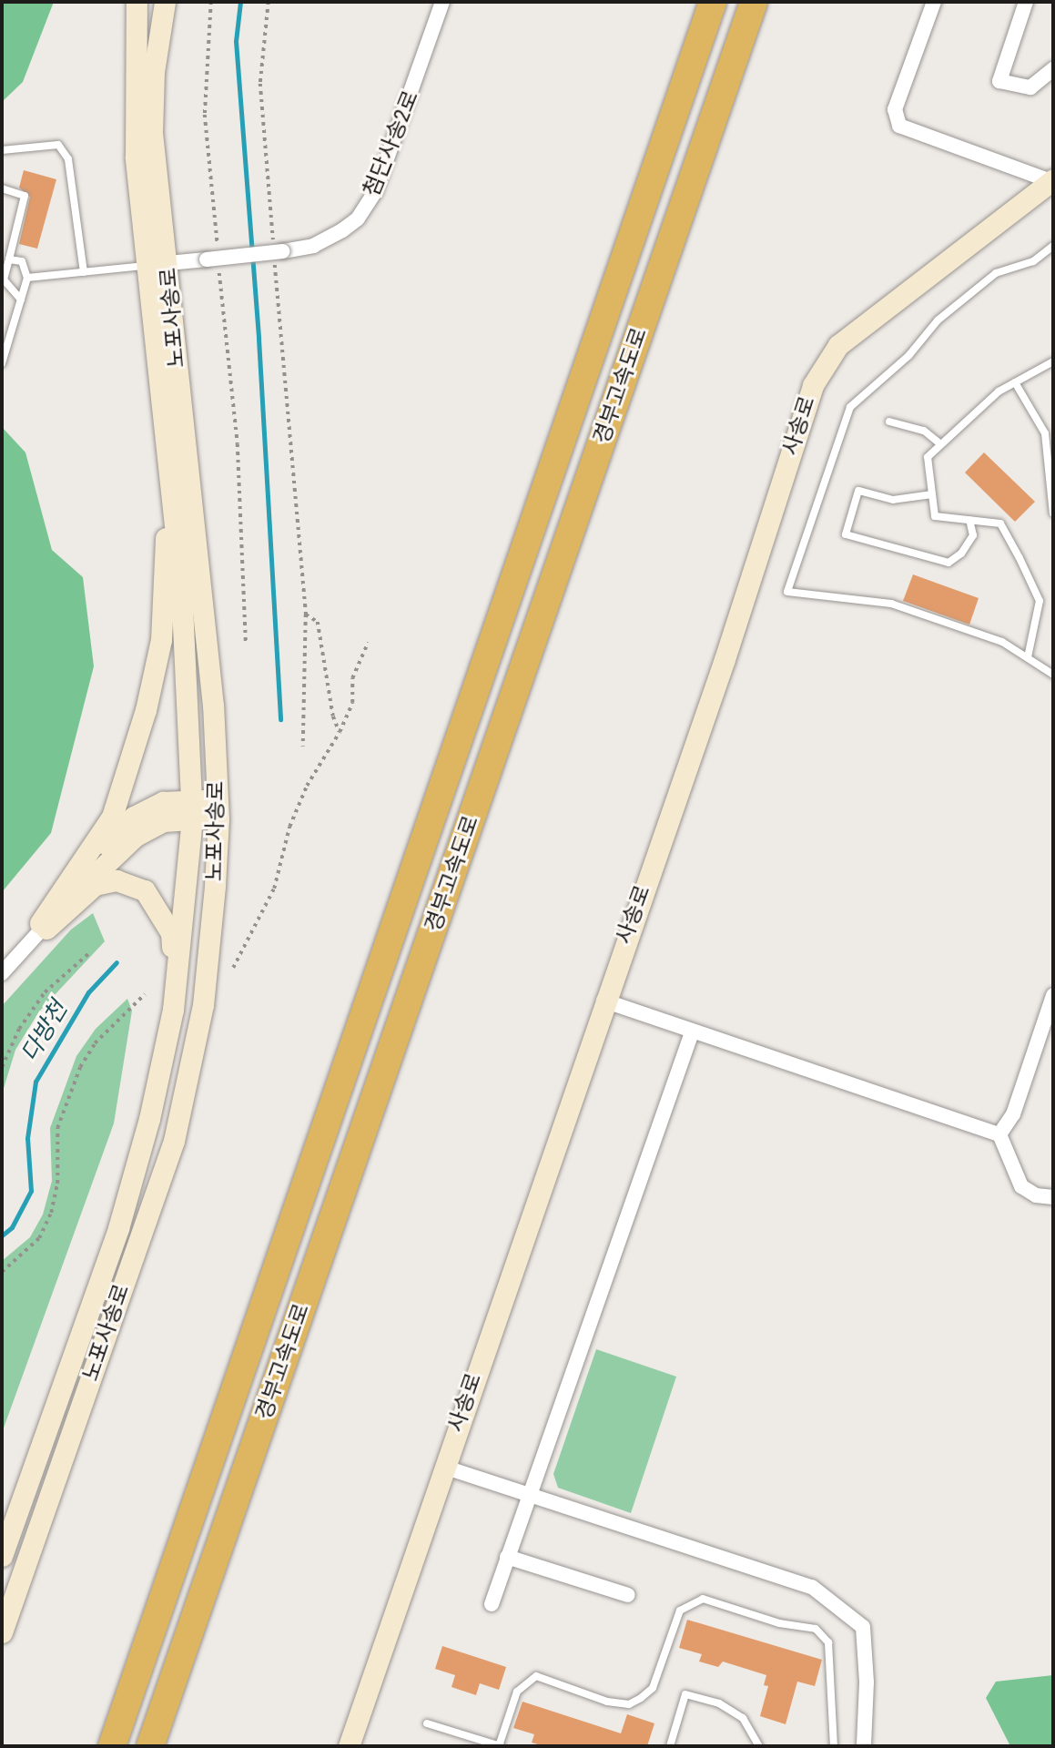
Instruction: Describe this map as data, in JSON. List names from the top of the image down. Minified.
{"streets":{"highway":["경부고속도로"],"main road":["노포사송로","사송로"],"street":["첨단사송2로"]},"crossings":[["첨단사송2로","노포사송로"]],"water":["다방천"]}
